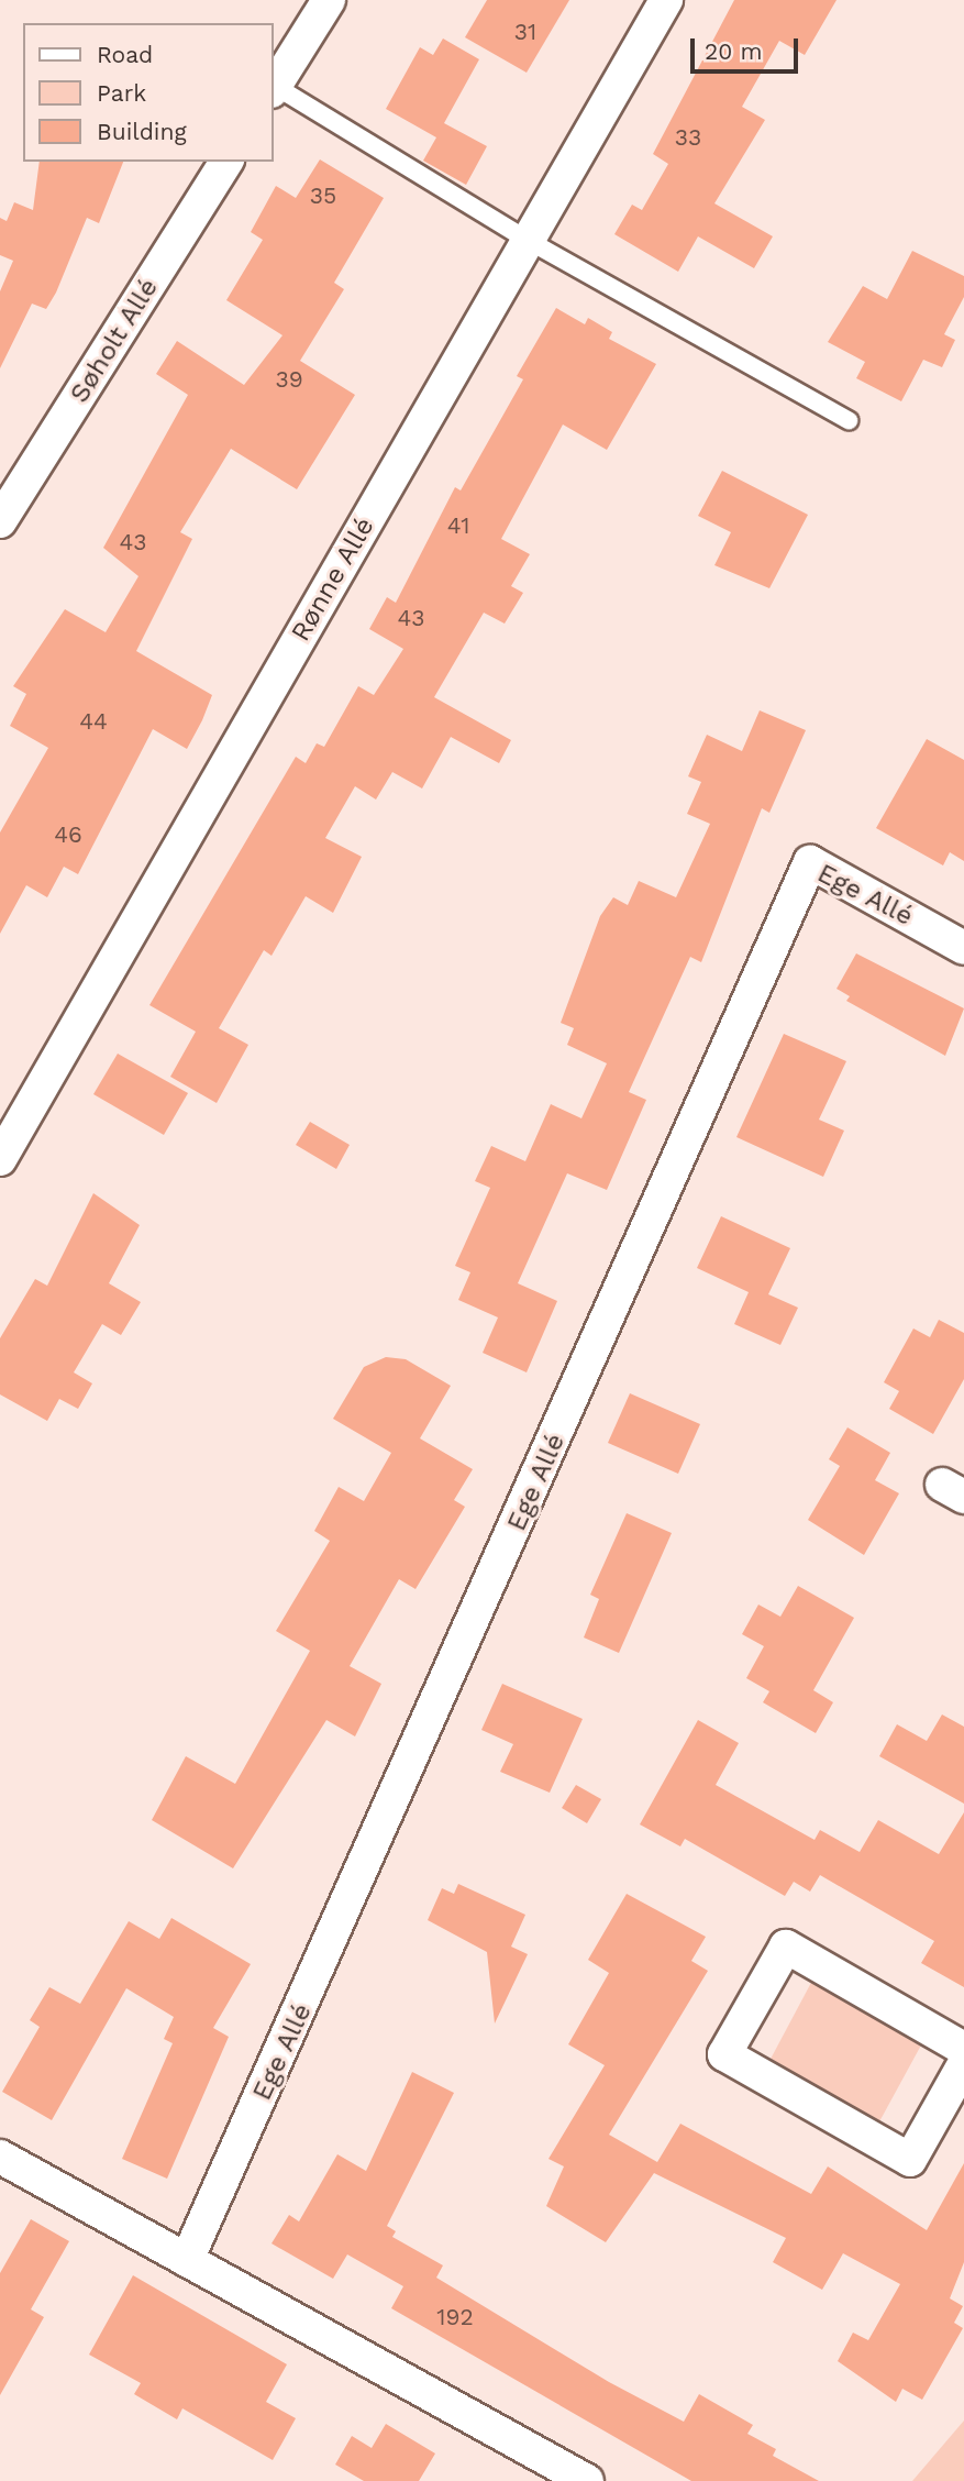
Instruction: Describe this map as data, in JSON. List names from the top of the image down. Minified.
{"streets":{"street":["Søholt Allé","Rønne Allé","Ege Allé"]},"house_numbers":["31","33","35","39","41","43","43","44","46","192"],"legend":["Road","Park","Building"],"scale_bar":"20 m"}
